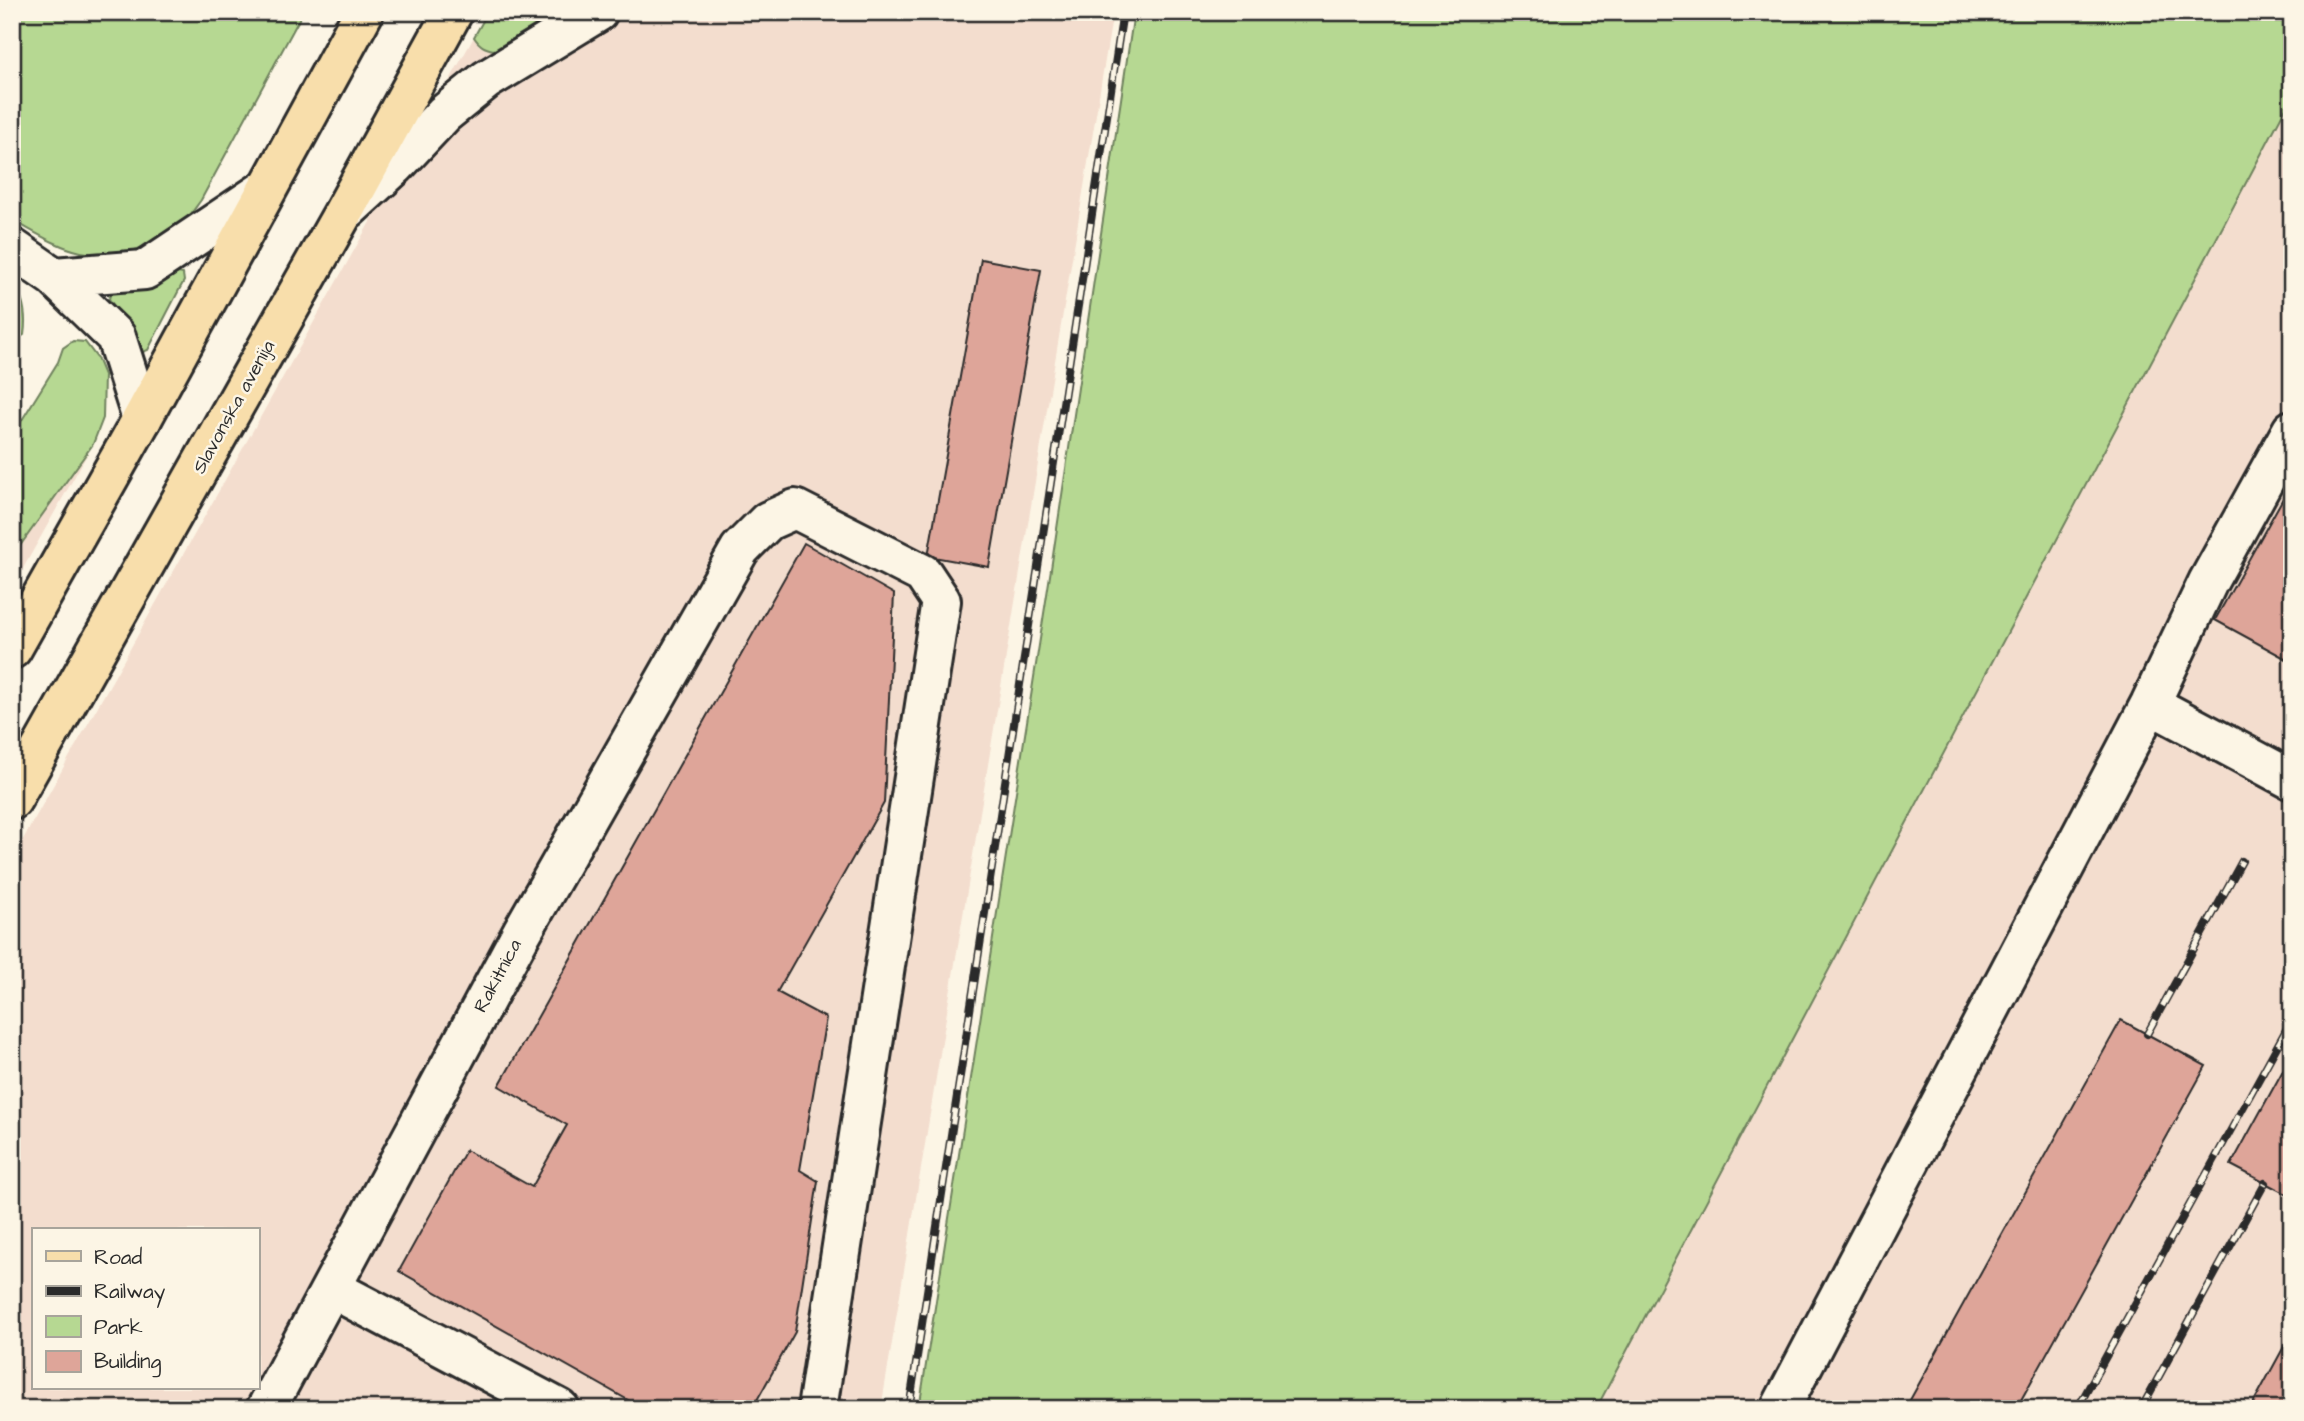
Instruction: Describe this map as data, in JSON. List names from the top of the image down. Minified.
{"streets":{"main road":["Slavonska avenija"],"street":["Rakitnica"]},"legend":["Road","Railway","Park","Building"]}
